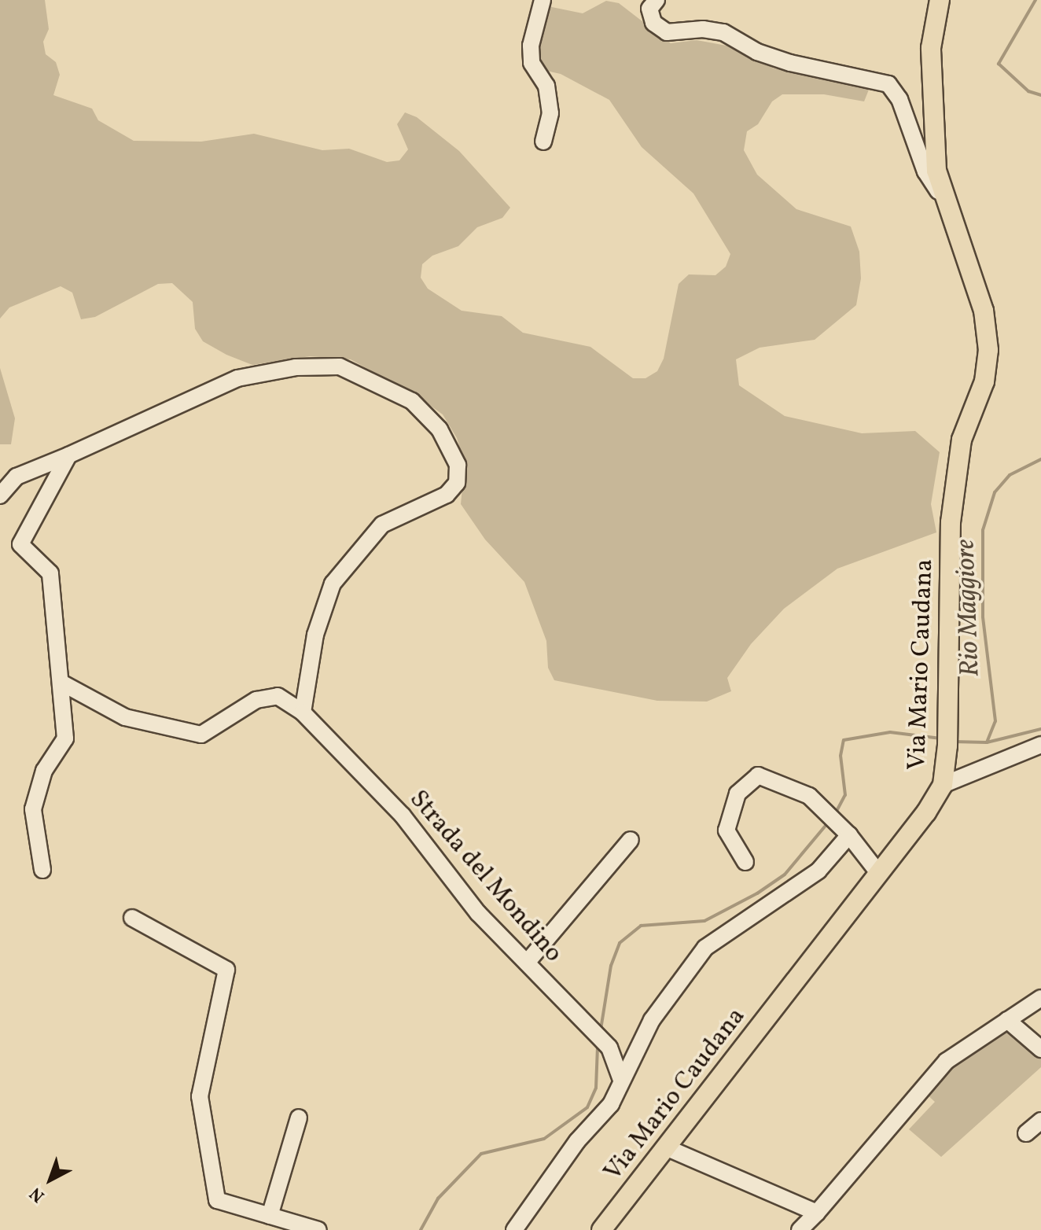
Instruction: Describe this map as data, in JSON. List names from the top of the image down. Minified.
{"streets":{"main road":["Via Mario Caudana"],"street":["Strada del Mondino"]},"water":["Rio Maggiore"],"north":"bottom left"}
